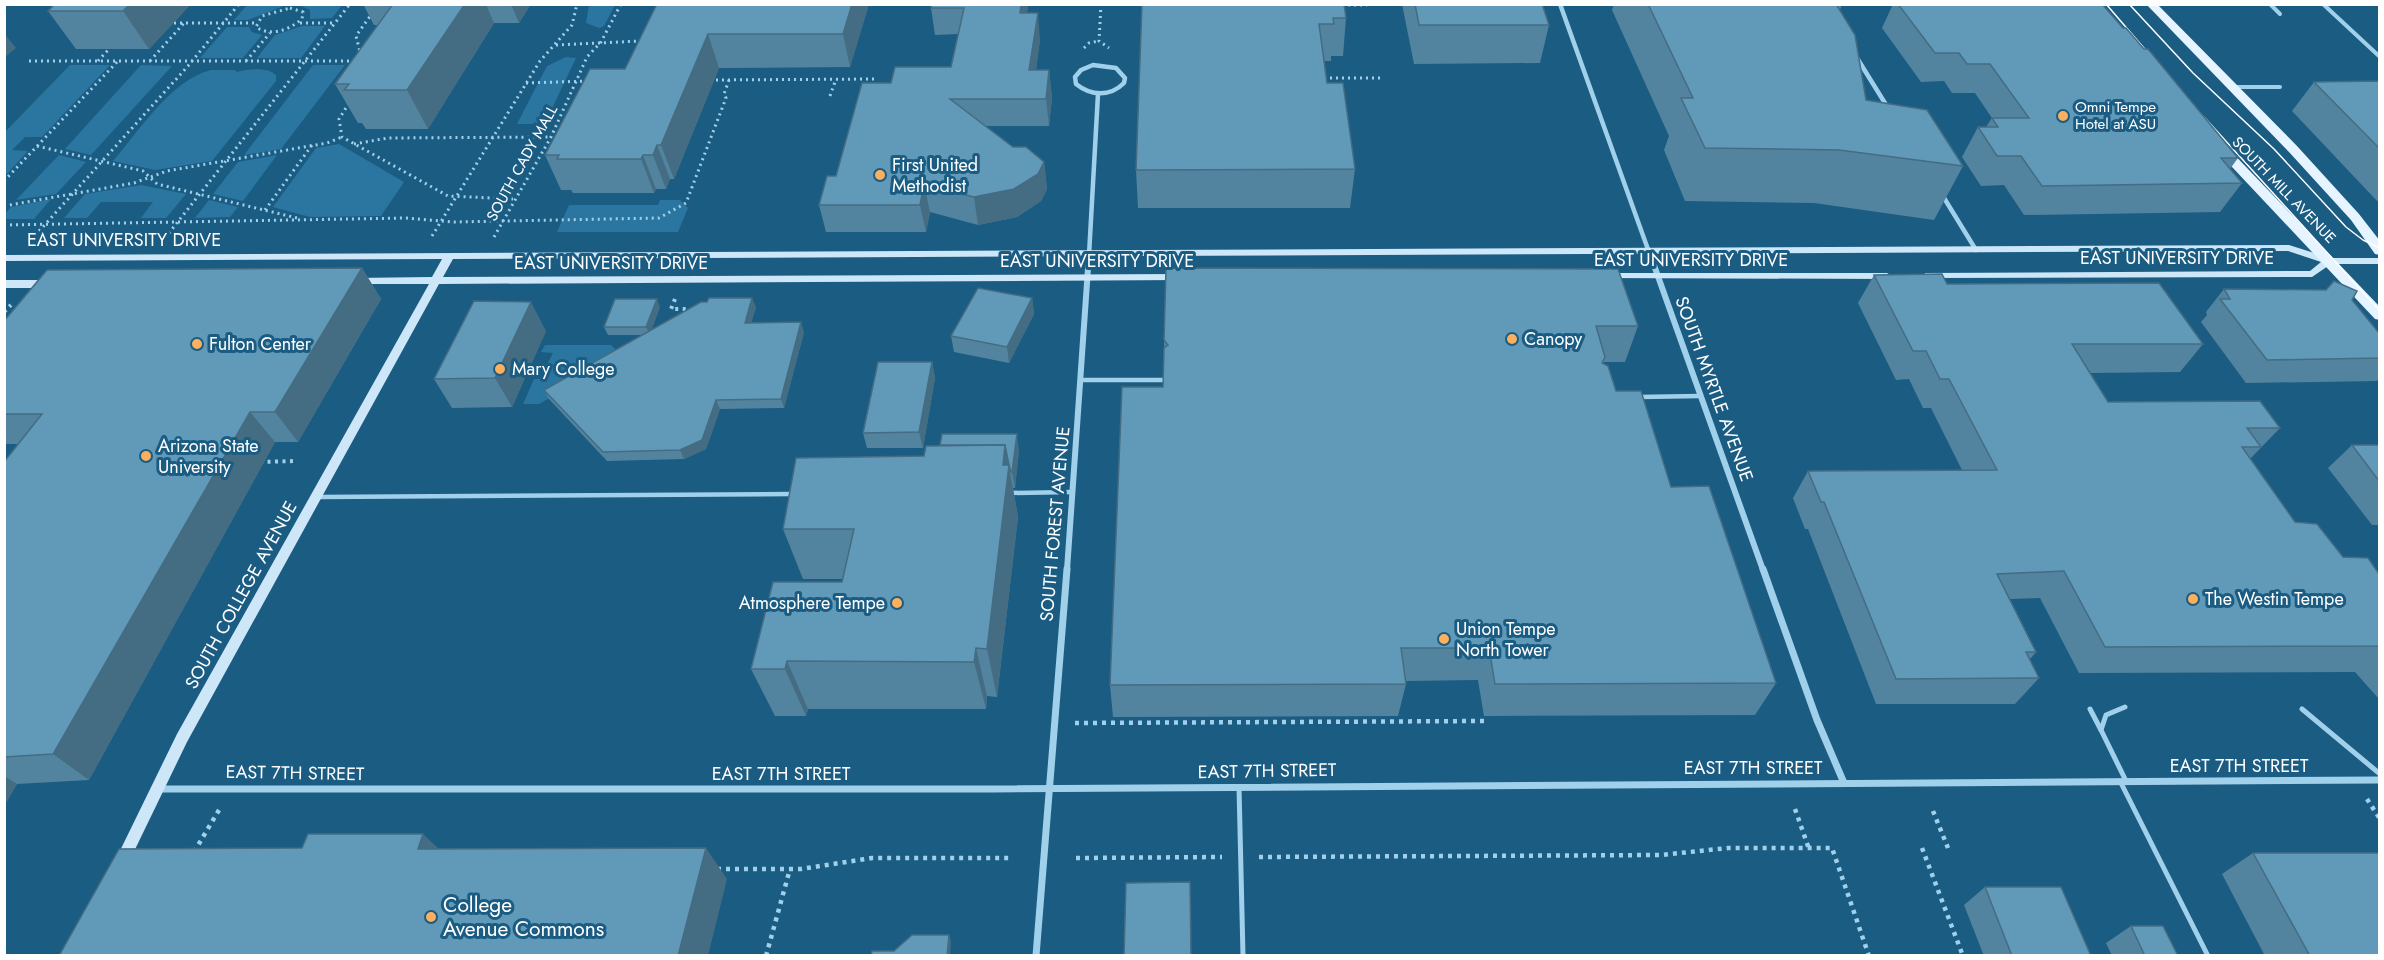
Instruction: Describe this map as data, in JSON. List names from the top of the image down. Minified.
{"streets":{"main road":["SOUTH MILL AVENUE","EAST UNIVERSITY DRIVE","SOUTH COLLEGE AVENUE"],"street":["SOUTH MYRTLE AVENUE","SOUTH FOREST AVENUE","EAST 7TH STREET"],"path":["SOUTH CADY MALL"]},"crossings":[["SOUTH MILL AVENUE","EAST UNIVERSITY DRIVE"],["EAST UNIVERSITY DRIVE","SOUTH MYRTLE AVENUE"],["EAST UNIVERSITY DRIVE","SOUTH FOREST AVENUE"],["EAST UNIVERSITY DRIVE","SOUTH COLLEGE AVENUE"],["SOUTH MYRTLE AVENUE","EAST 7TH STREET"],["SOUTH FOREST AVENUE","EAST 7TH STREET"],["SOUTH COLLEGE AVENUE","EAST 7TH STREET"]],"places":["Omni Tempe Hotel at ASU","First United Methodist","Canopy","Fulton Center","Mary College","Arizona State University","The Westin Tempe","Atmosphere Tempe","Union Tempe North Tower","College Avenue Commons"]}
